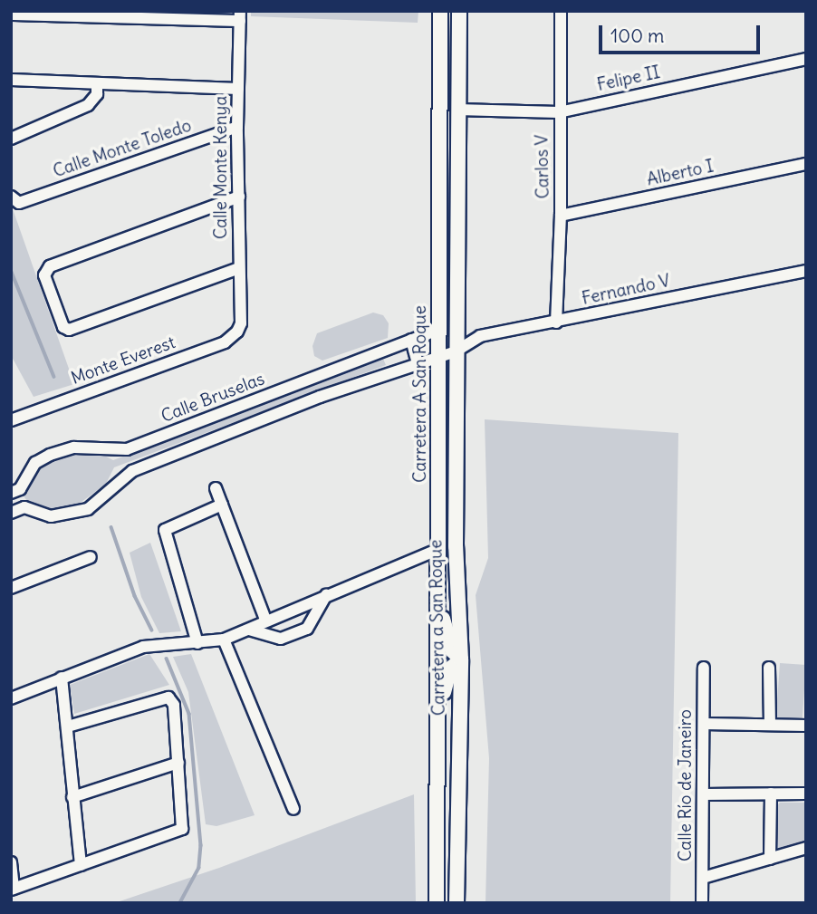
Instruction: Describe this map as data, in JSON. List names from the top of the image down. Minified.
{"streets":{"main road":["Carretera A San Roque","Carretera a San Roque"],"street":["Felipe II","Calle Monte Toledo","Carlos V","Calle Monte Kenya","Alberto I","Fernando V","Monte Everest","Calle Bruselas","Calle Río de Janeiro"]},"crossings":[["Felipe II","Carlos V"],["Felipe II","Carretera A San Roque"],["Calle Monte Toledo","Calle Monte Kenya"],["Carlos V","Alberto I"],["Carlos V","Fernando V"],["Calle Monte Kenya","Monte Everest"],["Fernando V","Carretera A San Roque"],["Fernando V","Carretera a San Roque"],["Carretera A San Roque","Calle Bruselas"],["Carretera A San Roque","Carretera a San Roque"]],"scale_bar":"100 m"}
